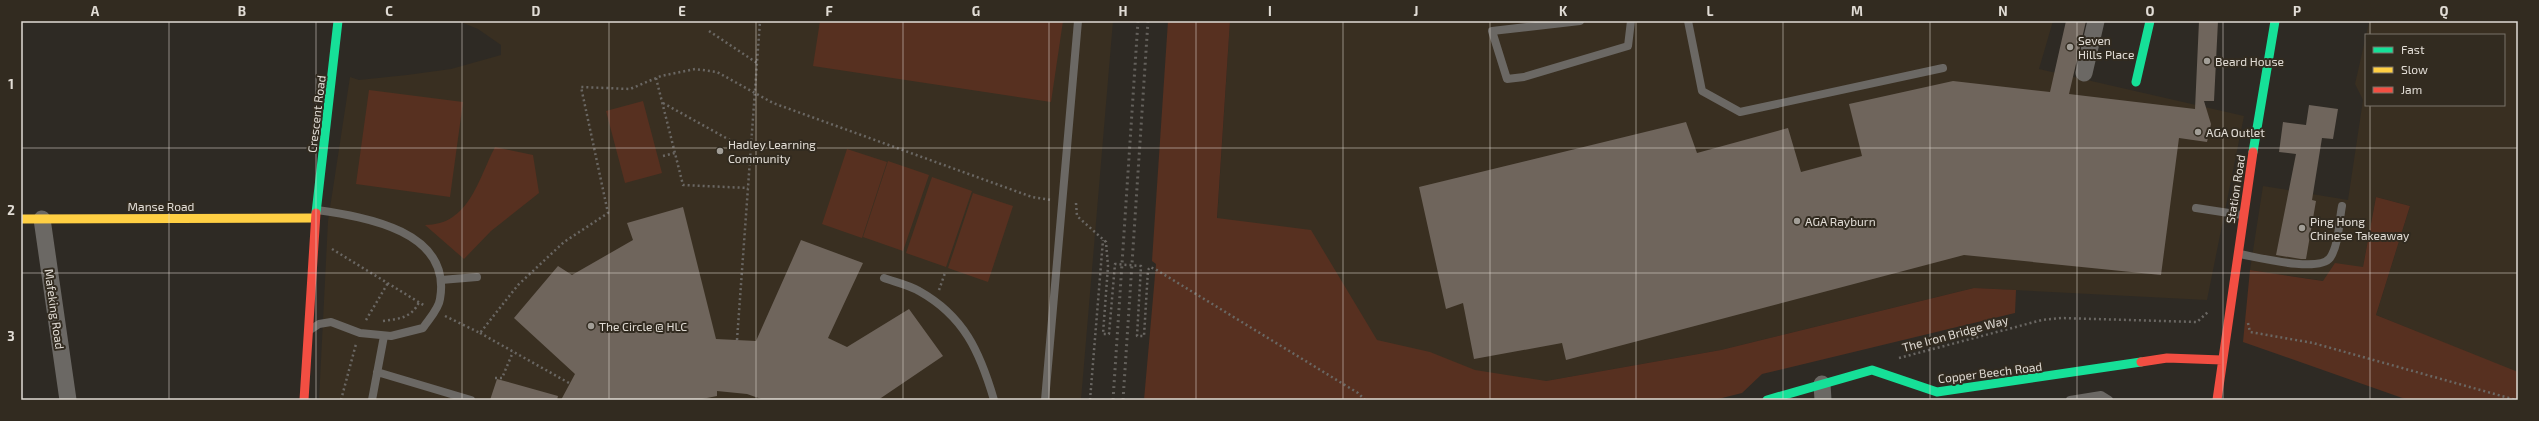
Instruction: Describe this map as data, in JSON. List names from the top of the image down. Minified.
{"streets":{"street":["Crescent Road","Station Road","Manse Road","Mafeking Road","Copper Beech Road"],"path":["The Iron Bridge Way"]},"crossings":[["Crescent Road","Manse Road"],["Station Road","Copper Beech Road"],["Manse Road","Mafeking Road"],["The Iron Bridge Way","Copper Beech Road"]],"places":["Seven Hills Place","Beard House","AGA Outlet","Hadley Learning Community","AGA Rayburn","Ping Hong Chinese Takeaway","The Circle @ HLC"],"legend":["Fast","Slow","Jam"],"grid":{"columns":["A","B","C","D","E","F","G","H","I","J","K","L","M","N","O","P","Q"],"rows":["1","2","3"]}}
